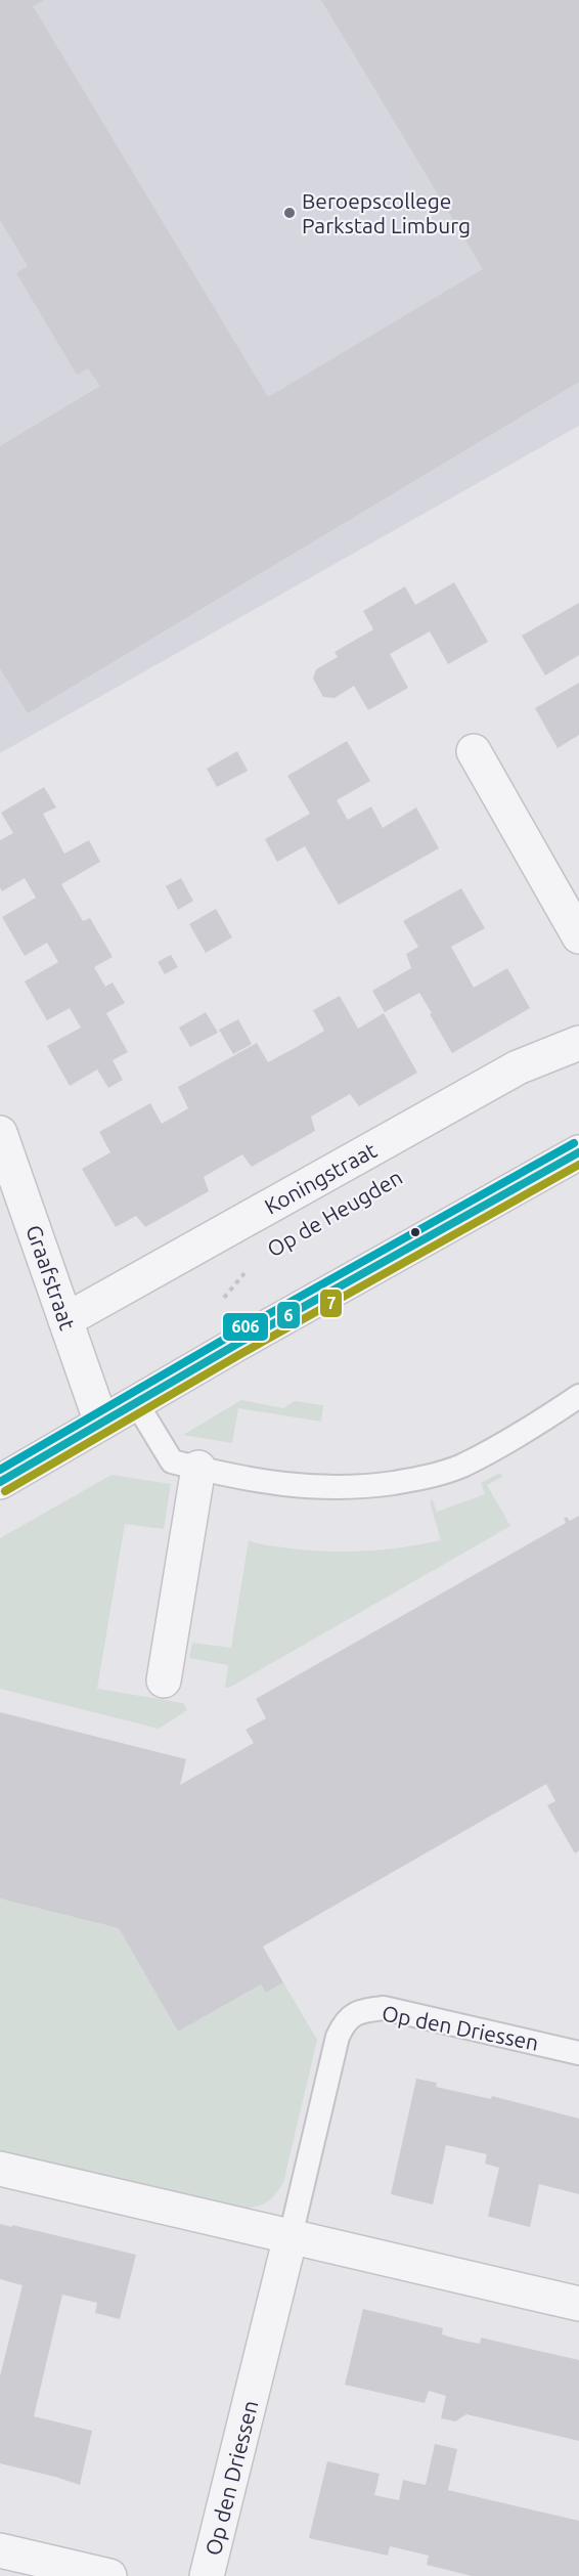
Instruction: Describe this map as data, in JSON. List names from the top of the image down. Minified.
{"streets":{"street":["Koningstraat","Graafstraat","Op den Driessen"],"path":["Op de Heugden"]},"crossings":[["Koningstraat","Graafstraat"]],"places":["Beroepscollege Parkstad Limburg"],"lines":["transit line 606","transit line 6","transit line 7"]}
